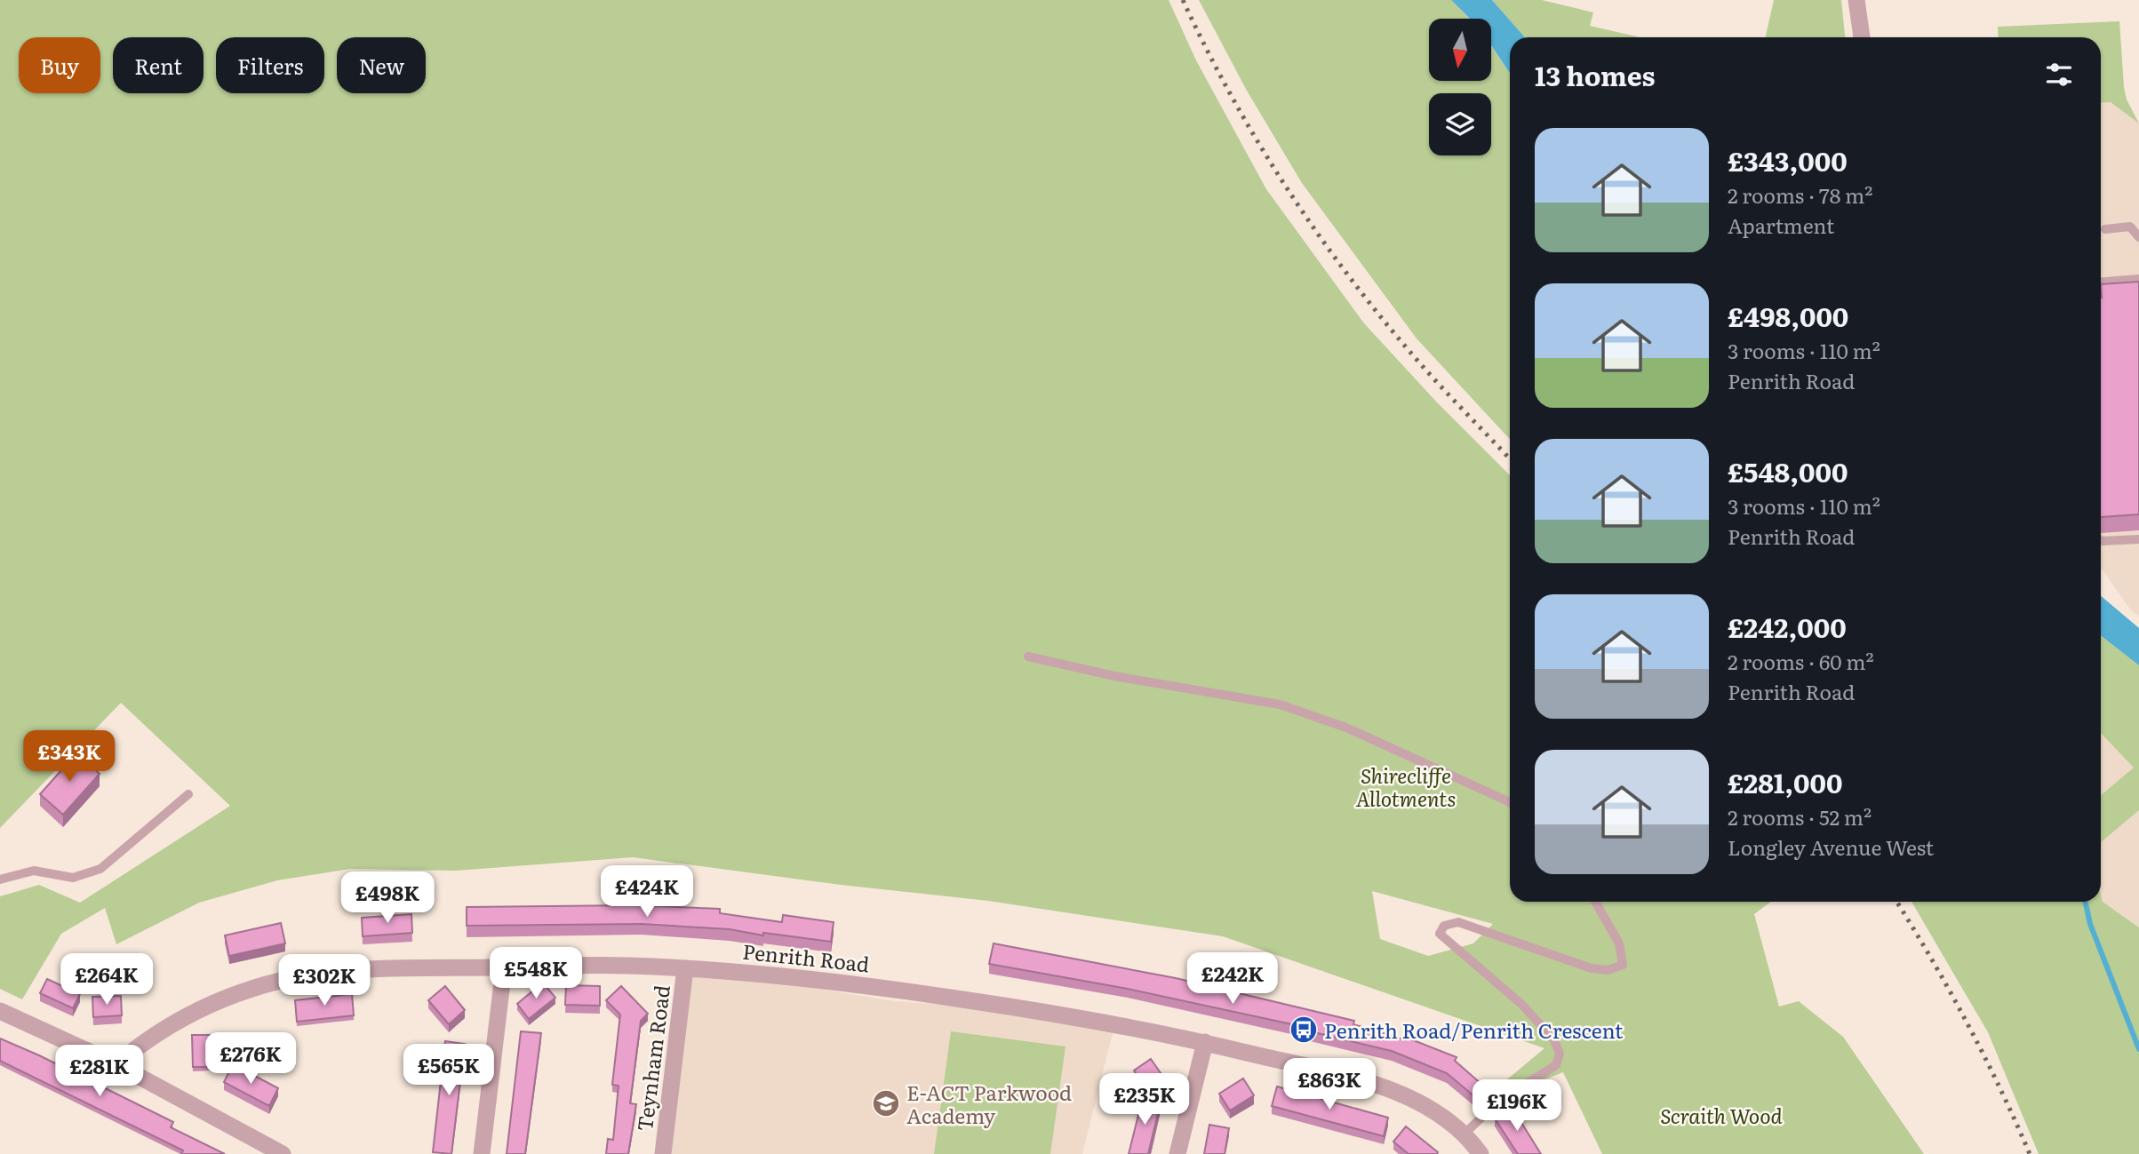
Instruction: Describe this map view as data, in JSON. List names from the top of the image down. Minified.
{"streets":{"street":["Penrith Road","Teynham Road"]},"crossings":[["Penrith Road","Teynham Road"]],"parks":["Shirecliffe Allotments","Scraith Wood"],"places":{"bus stop":["Penrith Road/Penrith Crescent"],"school or university":["E-ACT Parkwood Academy"]},"north":"bottom","page":{"chip":["Buy","Rent","Filters","New"],"heading":"13 homes","list":[{"name":"£343,000","note":"2 rooms · 78 m² · Apartment"},{"name":"£498,000","note":"3 rooms · 110 m² · Penrith Road"},{"name":"£548,000","note":"3 rooms · 110 m² · Penrith Road"},{"name":"£242,000","note":"2 rooms · 60 m² · Penrith Road"},{"name":"£281,000","note":"2 rooms · 52 m² · Longley Avenue West"}],"price":["£343K","£424K","£498K","£548K","£242K","£264K","£302K","£276K","£565K","£281K","£863K","£235K","£196K"]}}
